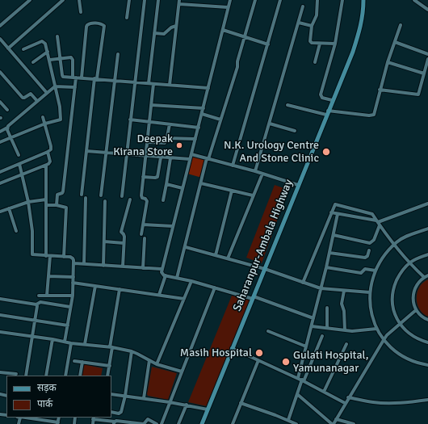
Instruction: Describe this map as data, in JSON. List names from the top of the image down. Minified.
{"streets":{"main road":["Saharanpur-Ambala Highway"]},"places":["Deepak Kirana Store","N.K. Urology Centre And Stone Clinic","Masih Hospital","Gulati Hospital, Yamunanagar"],"legend":["सड़क","पार्क"]}
